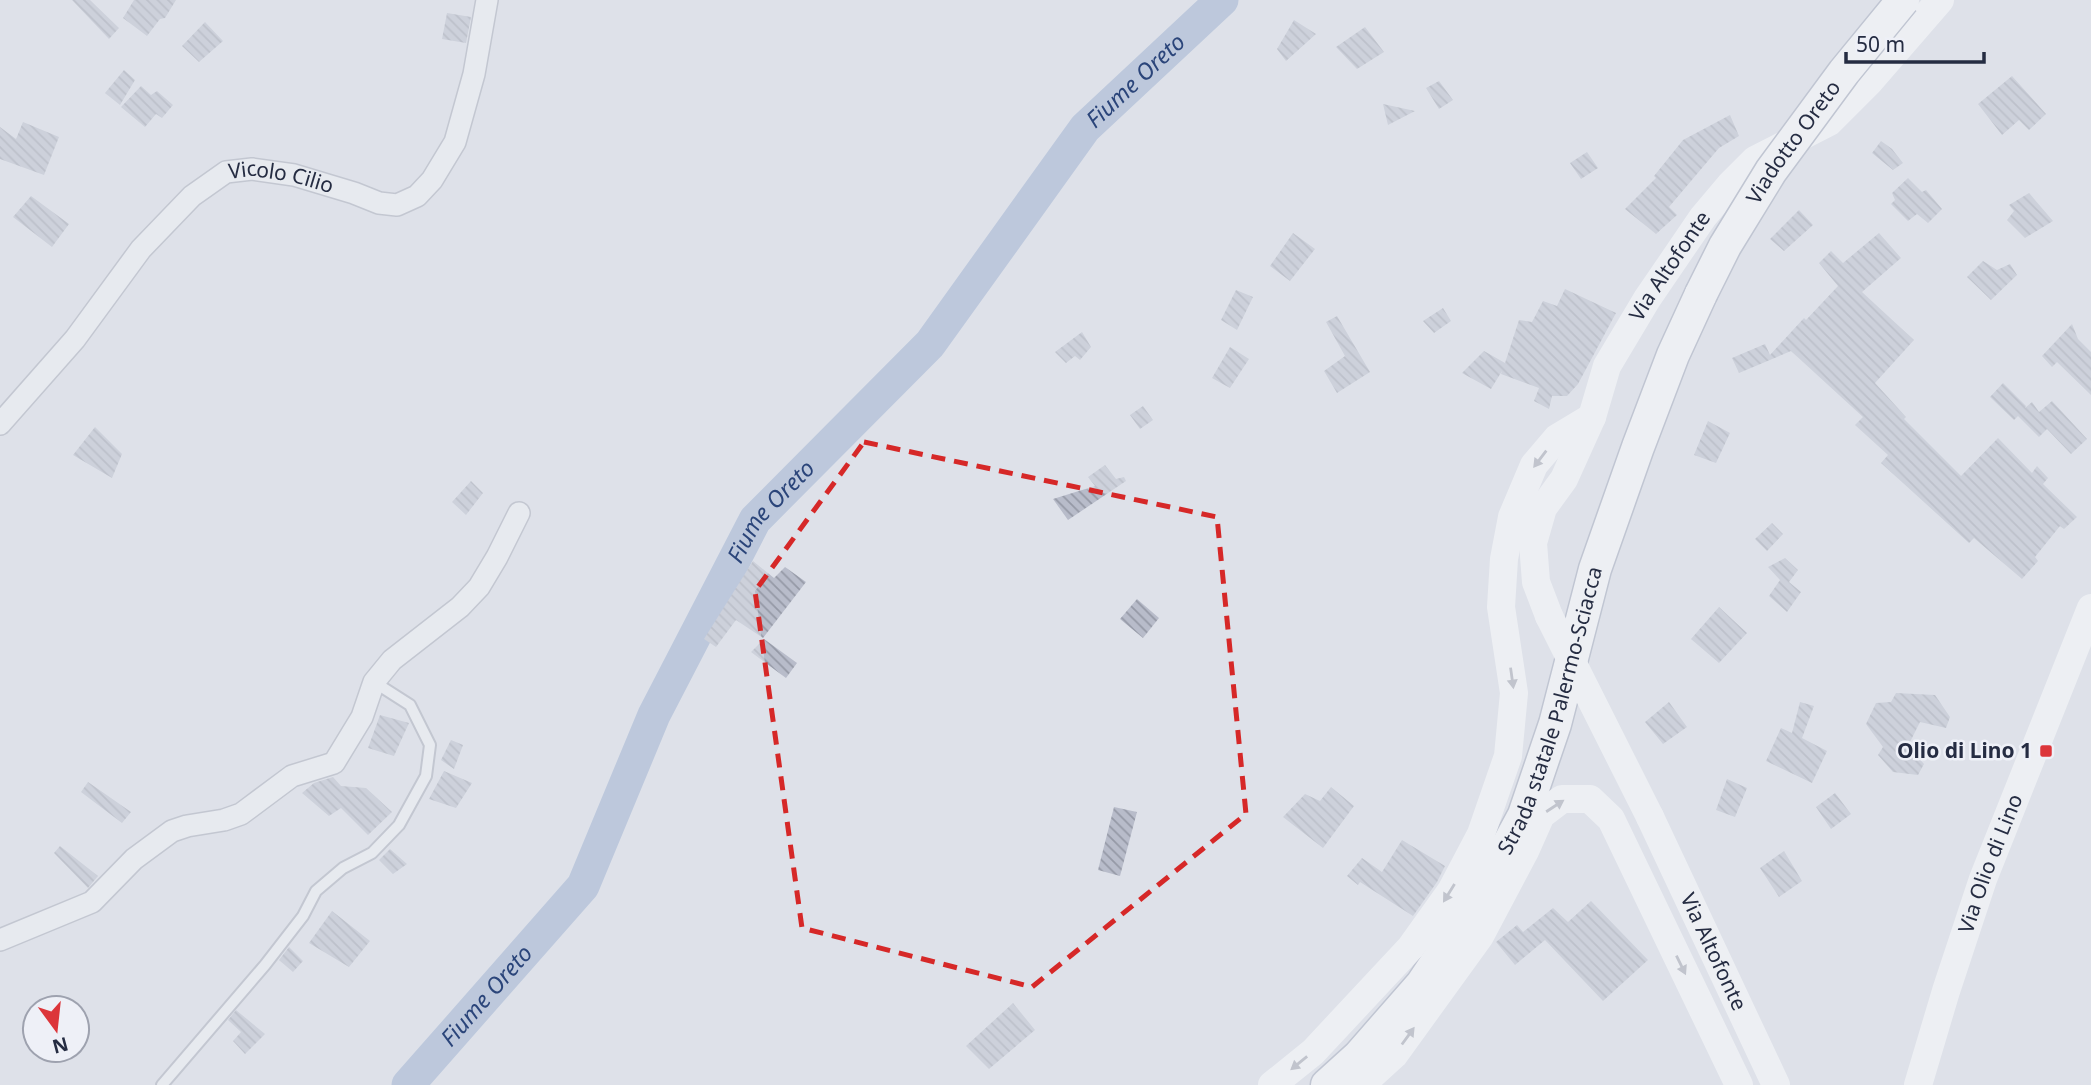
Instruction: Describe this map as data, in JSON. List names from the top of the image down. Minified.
{"streets":{"main road":["Viadotto Oreto","Via Altofonte","Strada statale Palermo-Sciacca","Via Olio di Lino"],"street":["Vicolo Cilio"]},"crossings":[["Viadotto Oreto","Strada statale Palermo-Sciacca"]],"water":["Fiume Oreto"],"places":{"transit":["Olio di Lino 1"]},"scale_bar":"50 m","north":"bottom"}
